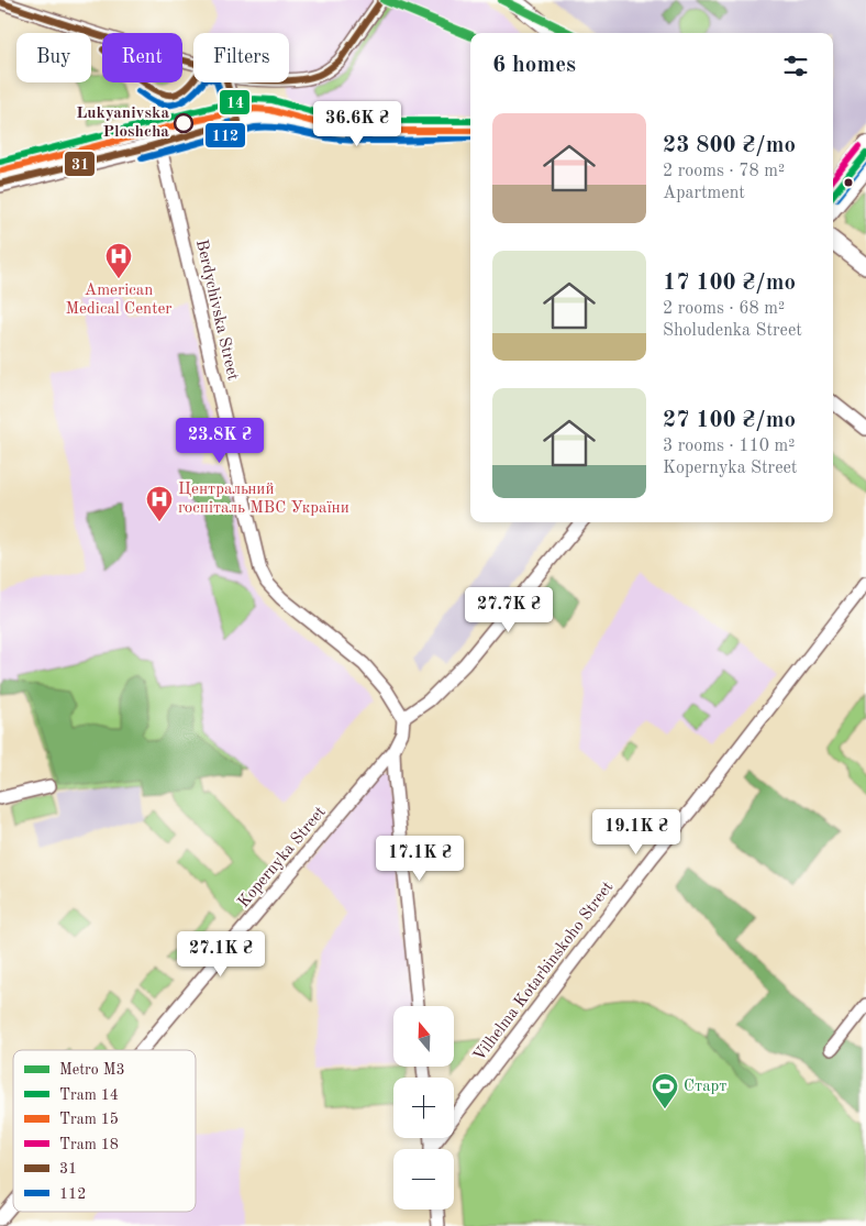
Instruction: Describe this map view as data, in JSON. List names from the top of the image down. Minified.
{"streets":{"street":["Berdychivska Street","Kopernyka Street","Vilhelma Kotarbinskoho Street"]},"crossings":[["Berdychivska Street","Kopernyka Street"]],"places":{"other":["Lukyanivska Ploshcha"],"hospital":["American Medical Center","Центральний госпіталь МВС України"],"sports":["Старт"]},"lines":["metro line M3","transit line 31","transit line 112","tram line 14","tram line 15","tram line 18"],"legend":["Metro M3","Tram 14","Tram 15","Tram 18","31","112"],"north":"top","page":{"chip":["Buy","Rent","Filters"],"heading":"6 homes","list":[{"name":"23 800 ₴/mo","note":"2 rooms · 78 m² · Apartment"},{"name":"17 100 ₴/mo","note":"2 rooms · 68 m² · Sholudenka Street"},{"name":"27 100 ₴/mo","note":"3 rooms · 110 m² · Kopernyka Street"}],"price":["36.6K ₴","23.8K ₴","27.7K ₴","19.1K ₴","17.1K ₴","27.1K ₴"],"map_buttons":["+","−"]}}
